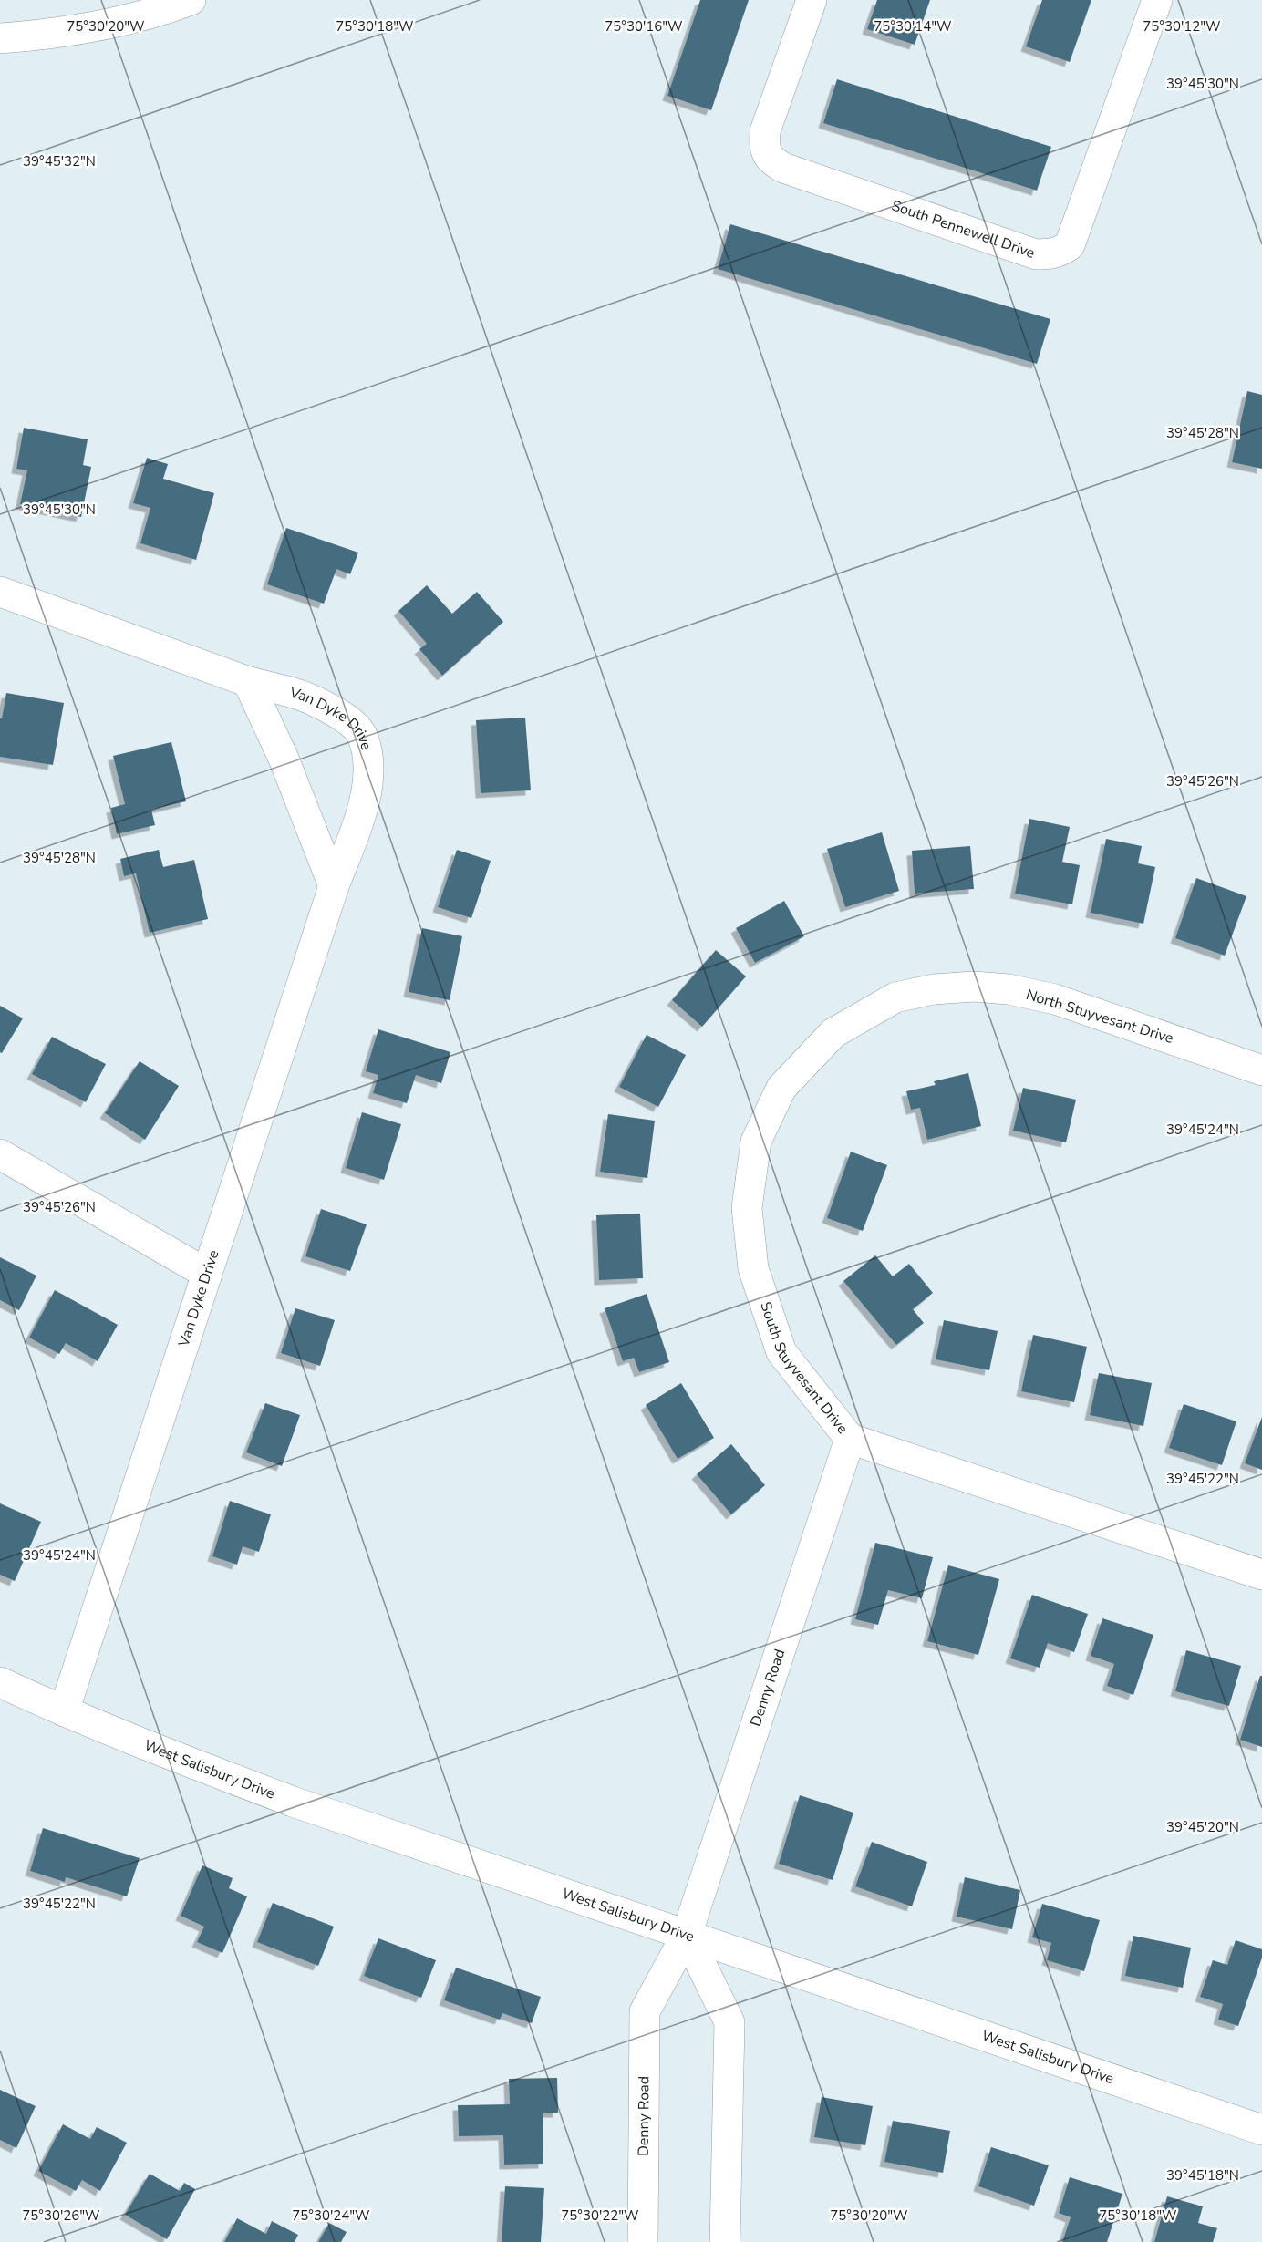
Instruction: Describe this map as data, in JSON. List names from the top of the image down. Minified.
{"streets":{"street":["South Pennewell Drive","Van Dyke Drive","North Stuyvesant Drive","South Stuyvesant Drive","Denny Road","West Salisbury Drive"]},"crossings":[["Van Dyke Drive","West Salisbury Drive"],["North Stuyvesant Drive","South Stuyvesant Drive"],["South Stuyvesant Drive","Denny Road"],["Denny Road","West Salisbury Drive"]],"coordinates":["75°30'14\"W","75°30'20\"W","75°30'18\"W","75°30'16\"W","75°30'12\"W","39°45'30\"N","39°45'32\"N","39°45'28\"N","39°45'26\"N","39°45'24\"N","39°45'22\"N","39°45'20\"N","39°45'18\"N","75°30'26\"W","75°30'24\"W","75°30'22\"W"]}
